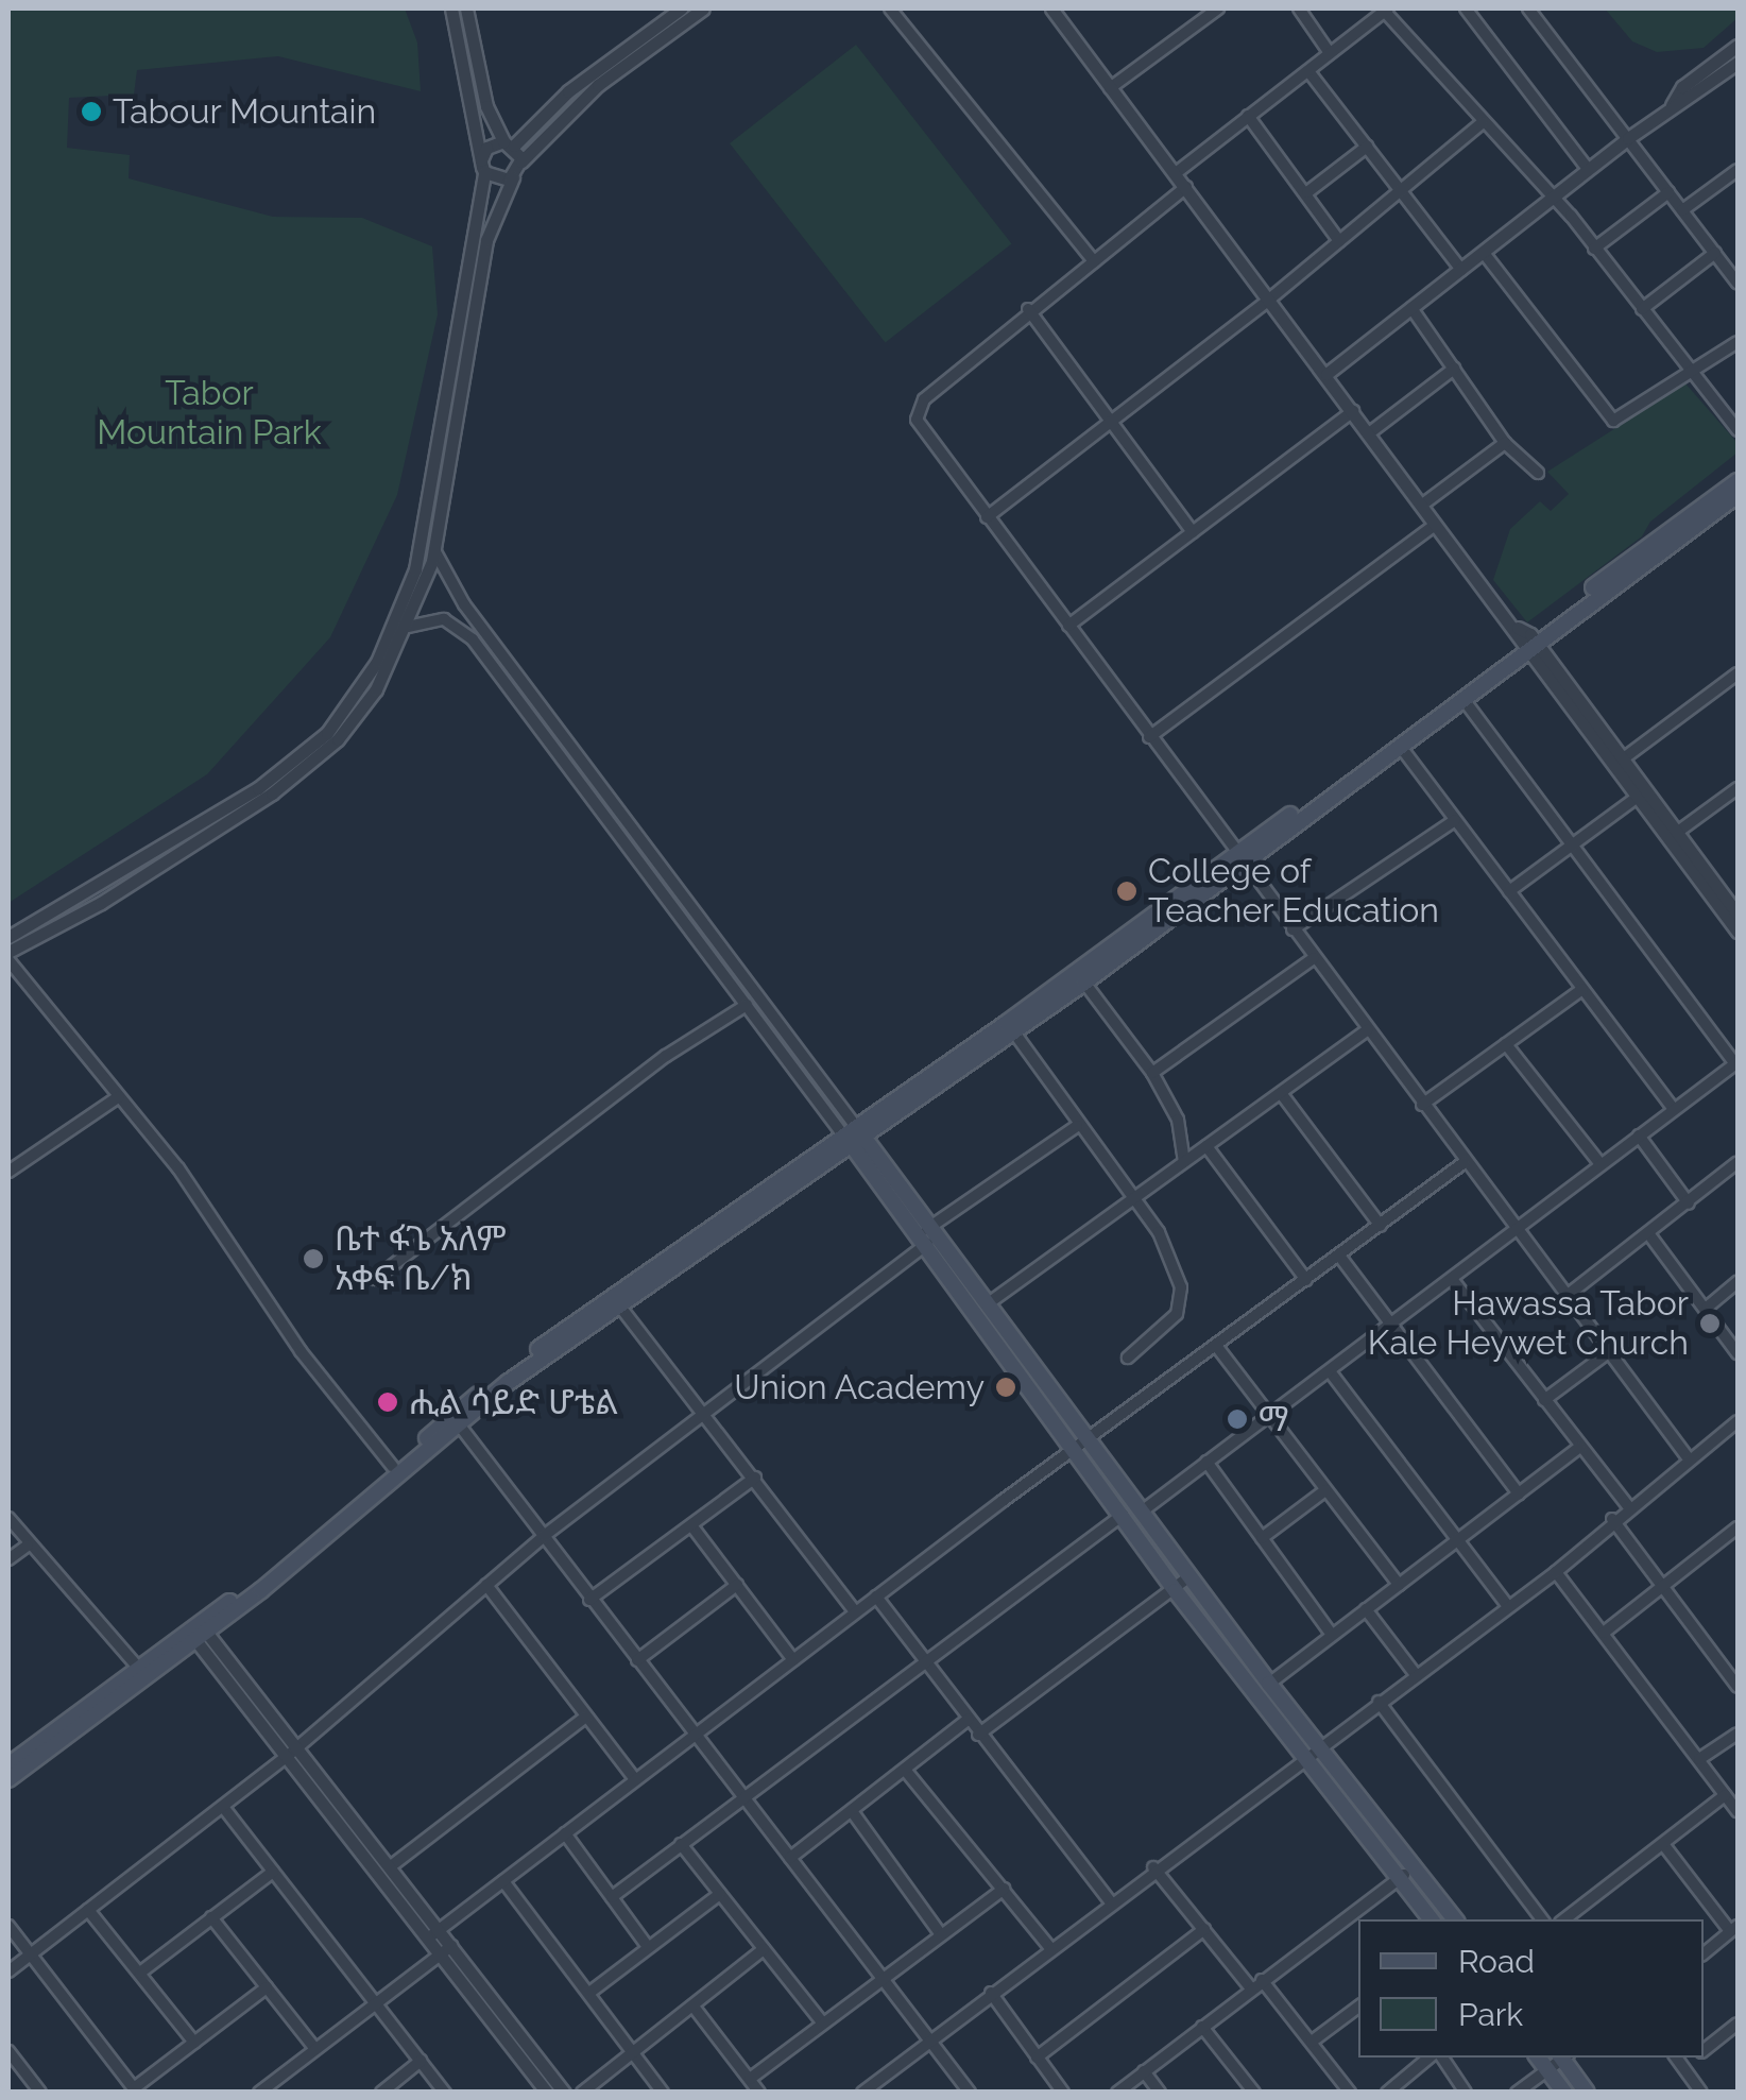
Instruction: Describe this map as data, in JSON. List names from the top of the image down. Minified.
{"parks":["Tabor Mountain Park"],"places":["Tabour Mountain","College of Teacher Education","ቤተ ፋጌ አለም አቀፍ ቤ/ክ","Hawassa Tabor Kale Heywet Church","Union Academy","ሒል ሳይድ ሆቴል","ማ"],"legend":["Road","Park"]}
